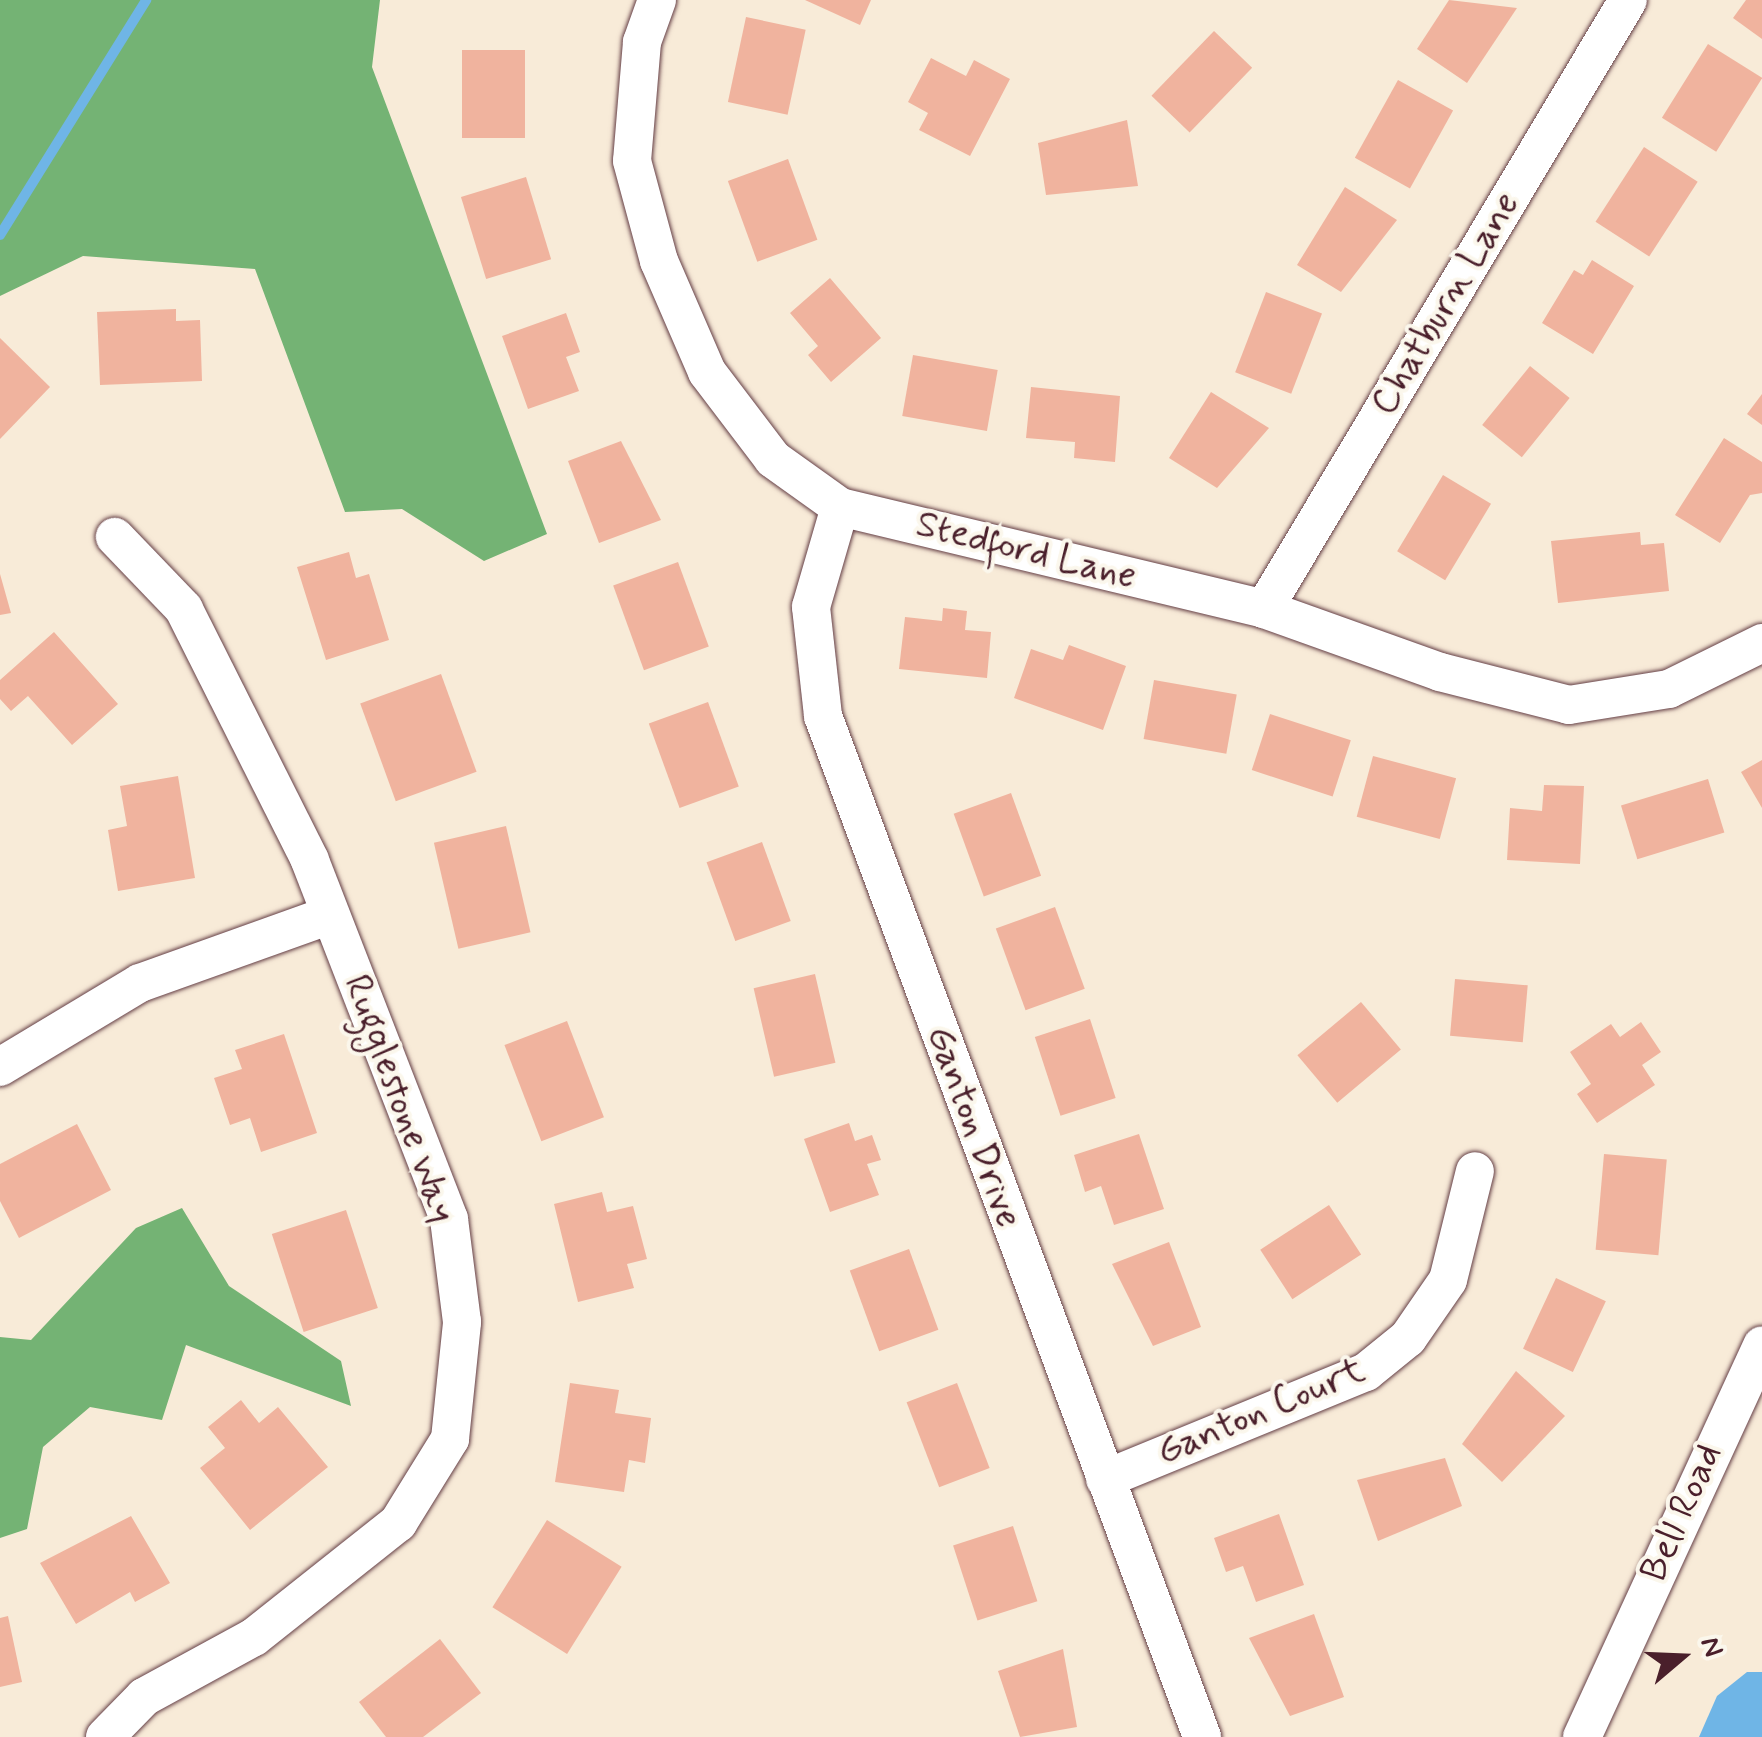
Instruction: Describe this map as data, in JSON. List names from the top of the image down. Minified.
{"streets":{"street":["Chatburn Lane","Stedford Lane","Rugglestone Way","Ganton Drive","Ganton Court","Bell Road"]},"crossings":[["Chatburn Lane","Stedford Lane"],["Stedford Lane","Ganton Drive"],["Ganton Drive","Ganton Court"]],"north":"right"}
